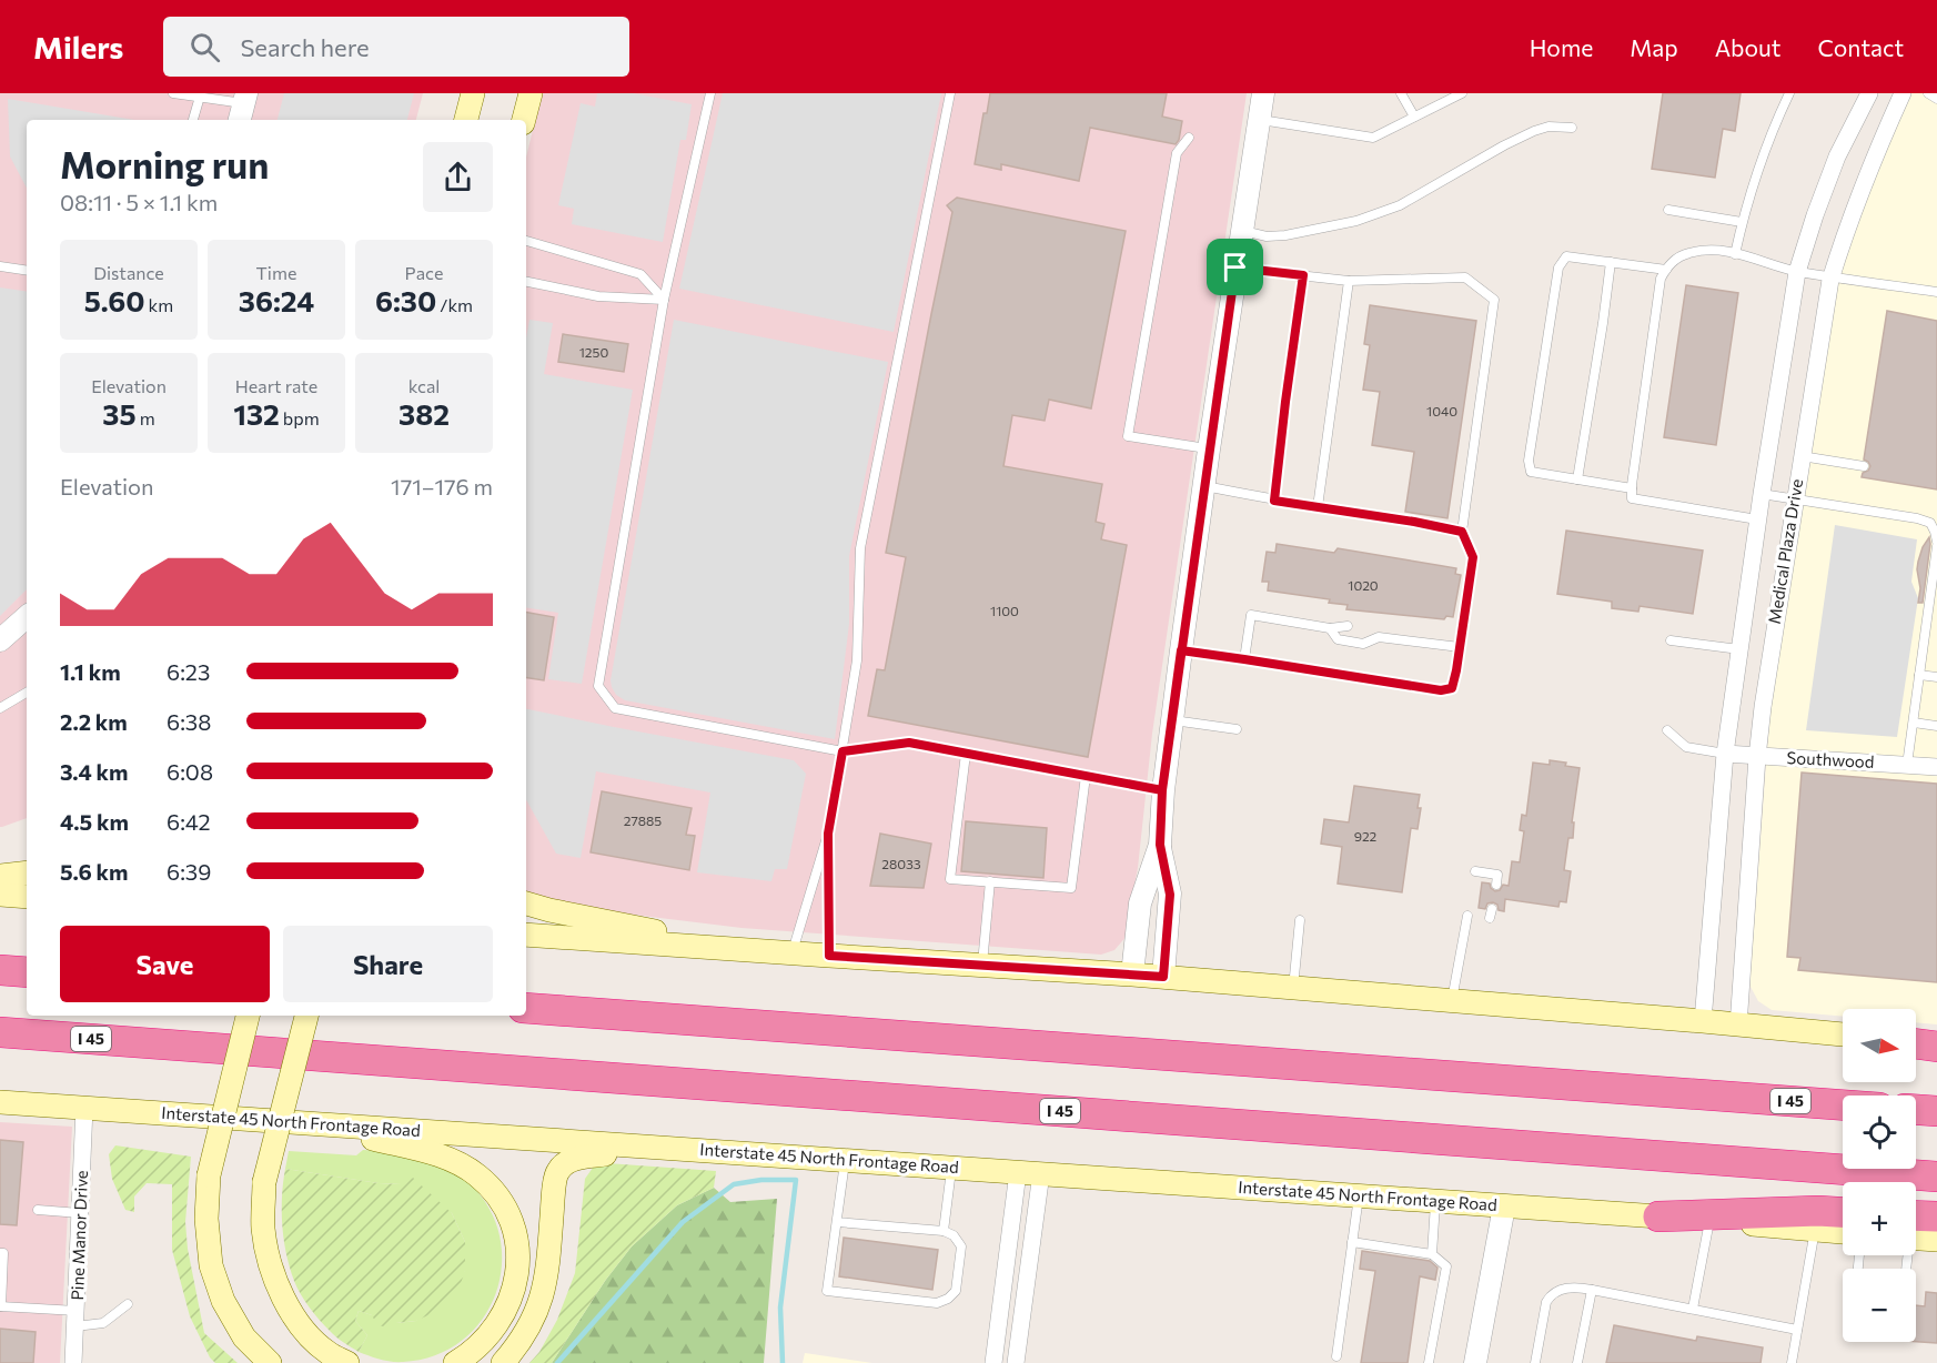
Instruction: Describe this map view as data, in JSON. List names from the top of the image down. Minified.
{"streets":{"highway":["I 45"],"main road":["Interstate 45 North Frontage Road"],"street":["Medical Plaza Drive","Southwood","Pine Manor Drive"]},"crossings":[["Medical Plaza Drive","Southwood"],["Interstate 45 North Frontage Road","Pine Manor Drive"]],"house_numbers":["1250","1040","1020","1100","27885","922","28033"],"north":"right","page":{"header":"Milers","search":"Search here","nav":["Home","Map","About","Contact"],"heading":["Morning run","08:11 · 5 × 1.1 km"],"stats":[["Distance","5.60 km"],["Time","36:24"],["Pace","6:30 /km"],["Elevation","35 m"],["Heart rate","132 bpm"],["kcal","382"]],"chart":["Elevation","171–176 m"],"list":[{"name":"1.1 km","note":"6:23"},{"name":"2.2 km","note":"6:38"},{"name":"3.4 km","note":"6:08"},{"name":"4.5 km","note":"6:42"},{"name":"5.6 km","note":"6:39"}],"buttons":["Save","Share"],"map_buttons":["+","−"]}}
